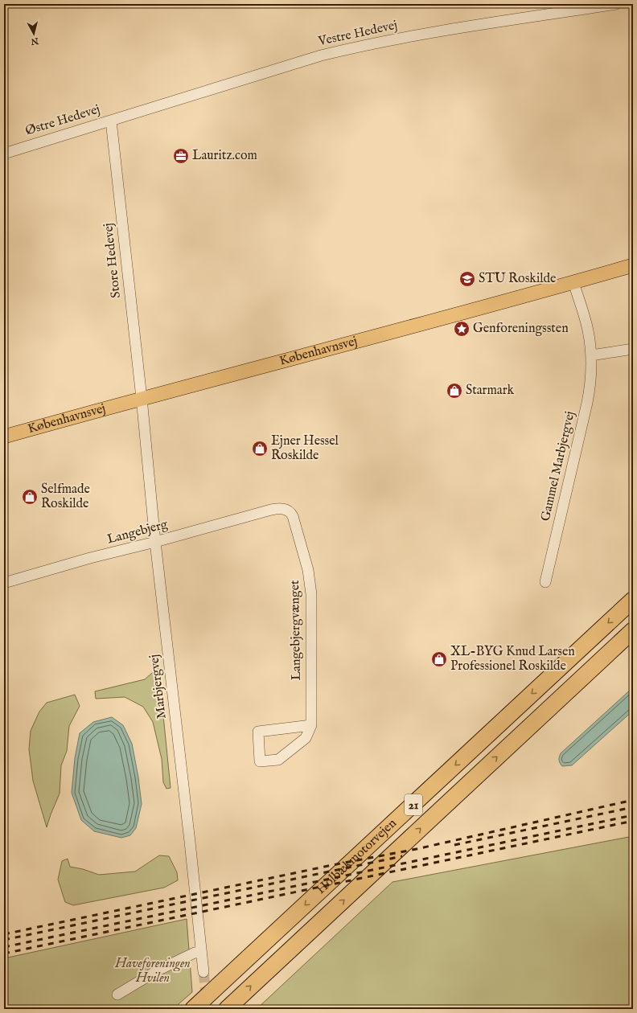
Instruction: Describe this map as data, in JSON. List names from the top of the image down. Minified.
{"streets":{"highway":["21","Holbækmotorvejen"],"main road":["Københavnsvej"],"street":["Vestre Hedevej","Østre Hedevej","Store Hedevej","Gammel Marbjergvej","Langebjerg","Langebjergvænget","Marbjergvej"]},"crossings":[["Vestre Hedevej","Østre Hedevej"],["Vestre Hedevej","Store Hedevej"],["Østre Hedevej","Store Hedevej"],["Store Hedevej","Københavnsvej"],["Store Hedevej","Marbjergvej"],["Københavnsvej","Gammel Marbjergvej"],["Københavnsvej","Marbjergvej"],["Langebjerg","Langebjergvænget"],["Langebjerg","Marbjergvej"]],"parks":["Haveforeningen Hvilen"],"places":{"office":["Lauritz.com"],"school or university":["STU Roskilde"],"place":["Genforeningssten"],"shop":["Starmark","Ejner Hessel Roskilde","Selfmade Roskilde","XL-BYG Knud Larsen Professionel Roskilde"]},"north":"bottom"}
